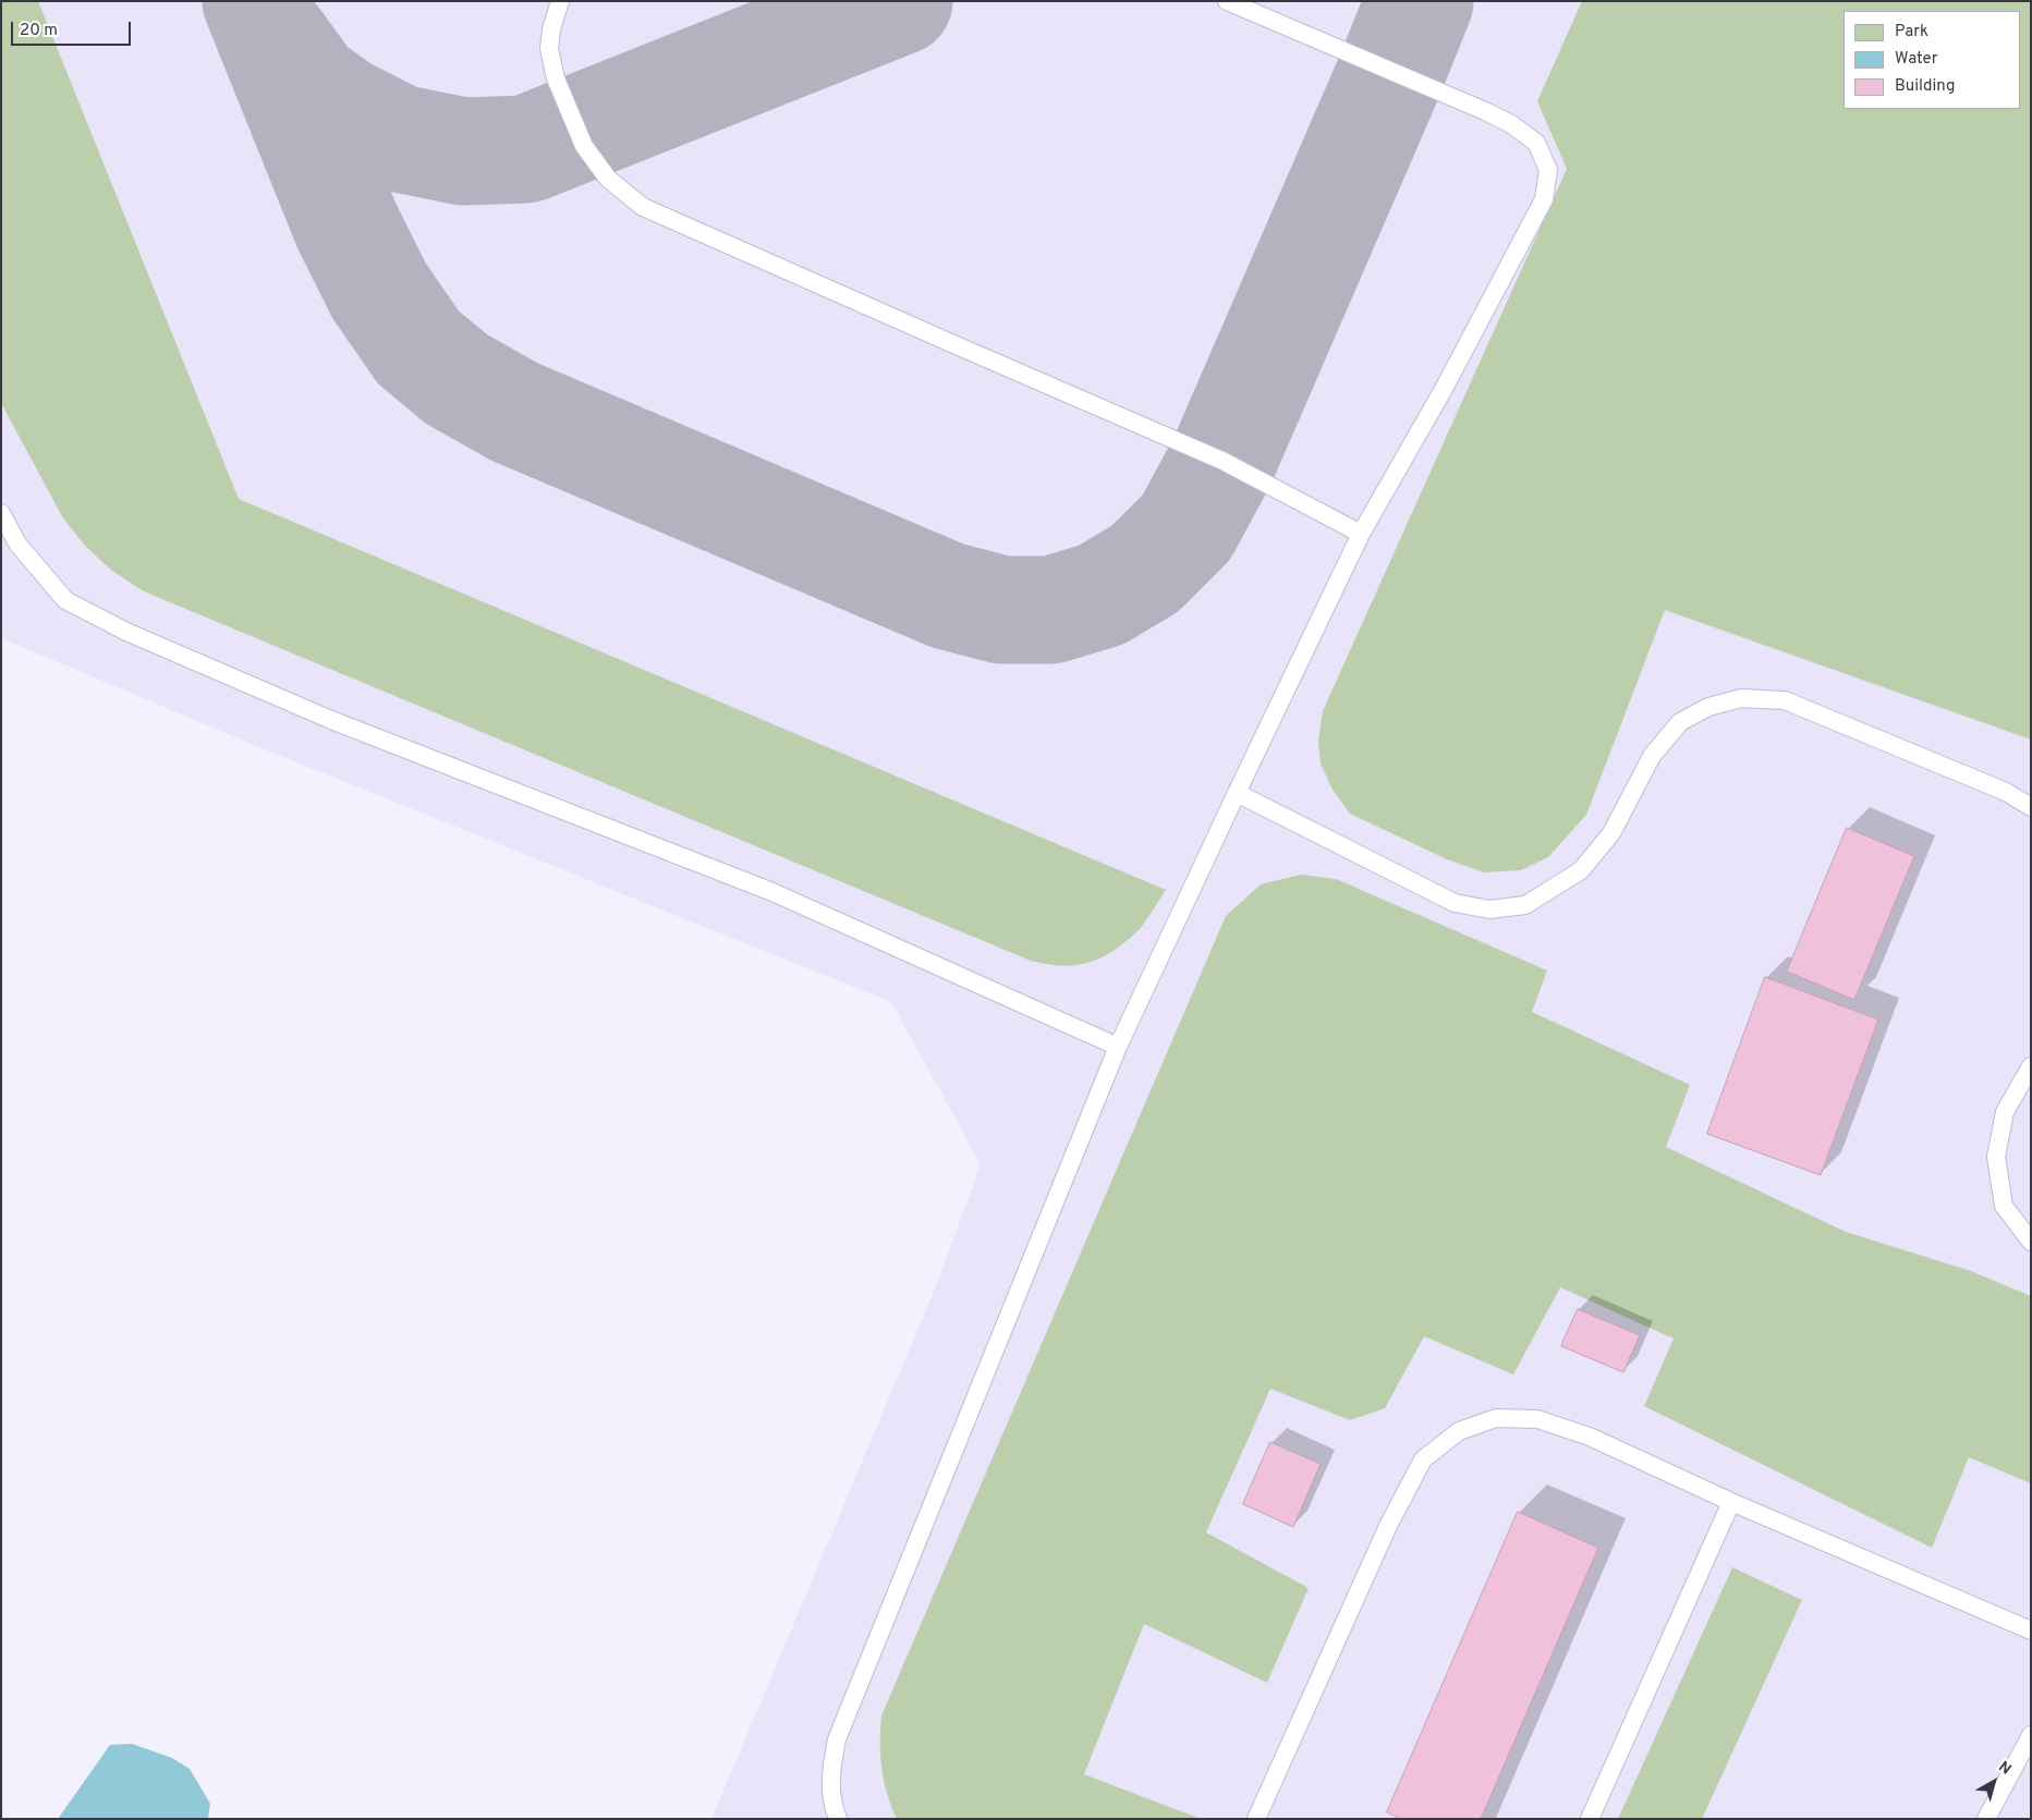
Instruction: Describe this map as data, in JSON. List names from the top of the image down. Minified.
{"legend":["Park","Water","Building"],"scale_bar":"20 m","north":"top right"}
